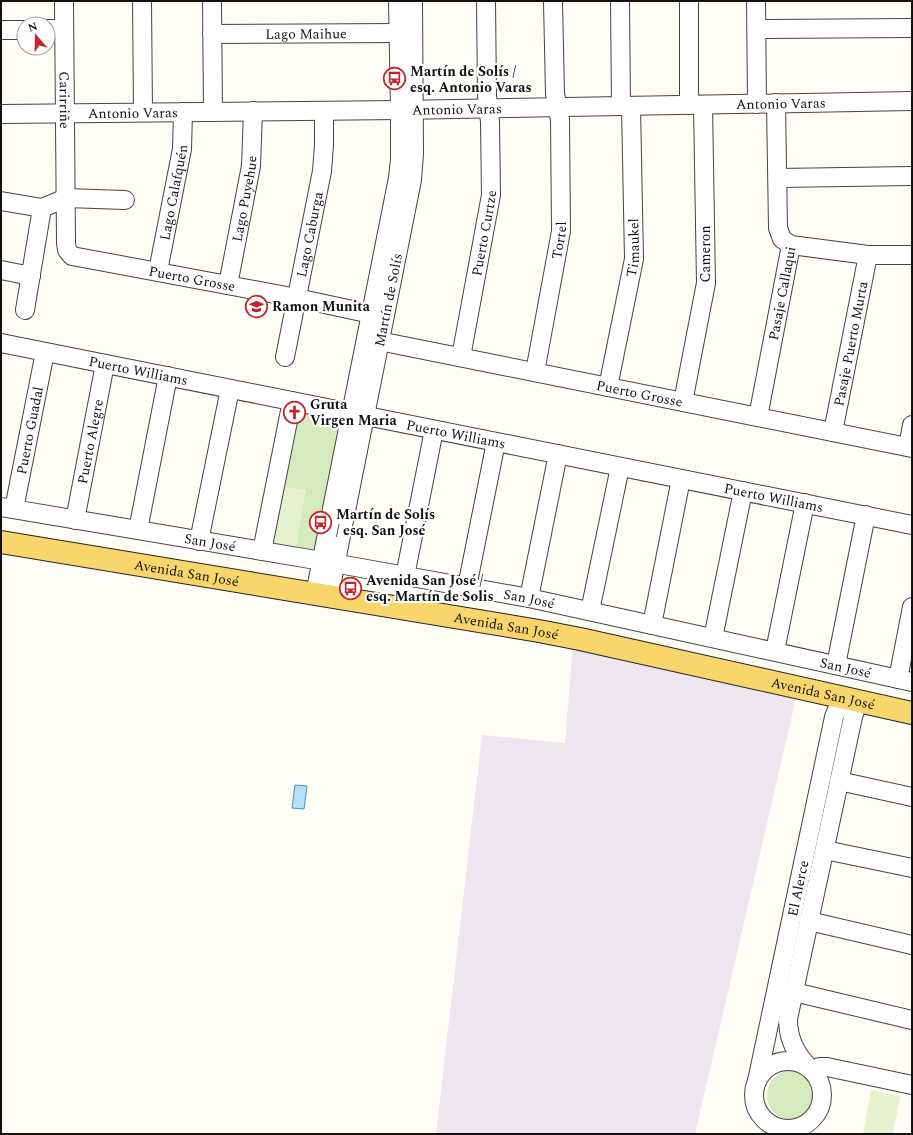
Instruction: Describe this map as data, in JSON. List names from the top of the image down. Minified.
{"streets":{"main road":["Avenida San José"],"street":["Lago Maihue","Carirriñe","Antonio Varas","Lago Calafquén","Lago Puyehue","Puerto Curtze","Lago Caburga","Tortel","Timaukel","Cameron","Puerto Grosse","Pasaje Callaqui","Martín de Solís","Pasaje Puerto Murta","Puerto Williams","Puerto Guadal","Puerto Alegre","San José","El Alerce"]},"crossings":[["Lago Maihue","Martín de Solís"],["Carirriñe","Antonio Varas"],["Carirriñe","Puerto Grosse"],["Antonio Varas","Lago Calafquén"],["Antonio Varas","Lago Puyehue"],["Antonio Varas","Puerto Curtze"],["Antonio Varas","Lago Caburga"],["Antonio Varas","Tortel"],["Antonio Varas","Timaukel"],["Antonio Varas","Cameron"],["Antonio Varas","Pasaje Callaqui"],["Antonio Varas","Martín de Solís"],["Lago Calafquén","Puerto Grosse"],["Lago Puyehue","Puerto Grosse"],["Puerto Curtze","Puerto Grosse"],["Lago Caburga","Puerto Grosse"],["Tortel","Puerto Grosse"],["Timaukel","Puerto Grosse"],["Cameron","Puerto Grosse"],["Puerto Grosse","Pasaje Callaqui"],["Puerto Grosse","Martín de Solís"],["Puerto Grosse","Pasaje Puerto Murta"],["Martín de Solís","Puerto Williams"],["Martín de Solís","San José"],["Martín de Solís","Avenida San José"],["Puerto Williams","Puerto Guadal"],["Puerto Williams","Puerto Alegre"],["Puerto Guadal","San José"],["Puerto Alegre","San José"],["Avenida San José","El Alerce"]],"places":{"bus stop":["Martín de Solís / esq. Antonio Varas","Martín de Solís / esq. San José","Avenida San José / esq. Martín de Solis"],"school or university":["Ramon Munita"],"church":["Gruta Virgen Maria"]},"north":"top"}
